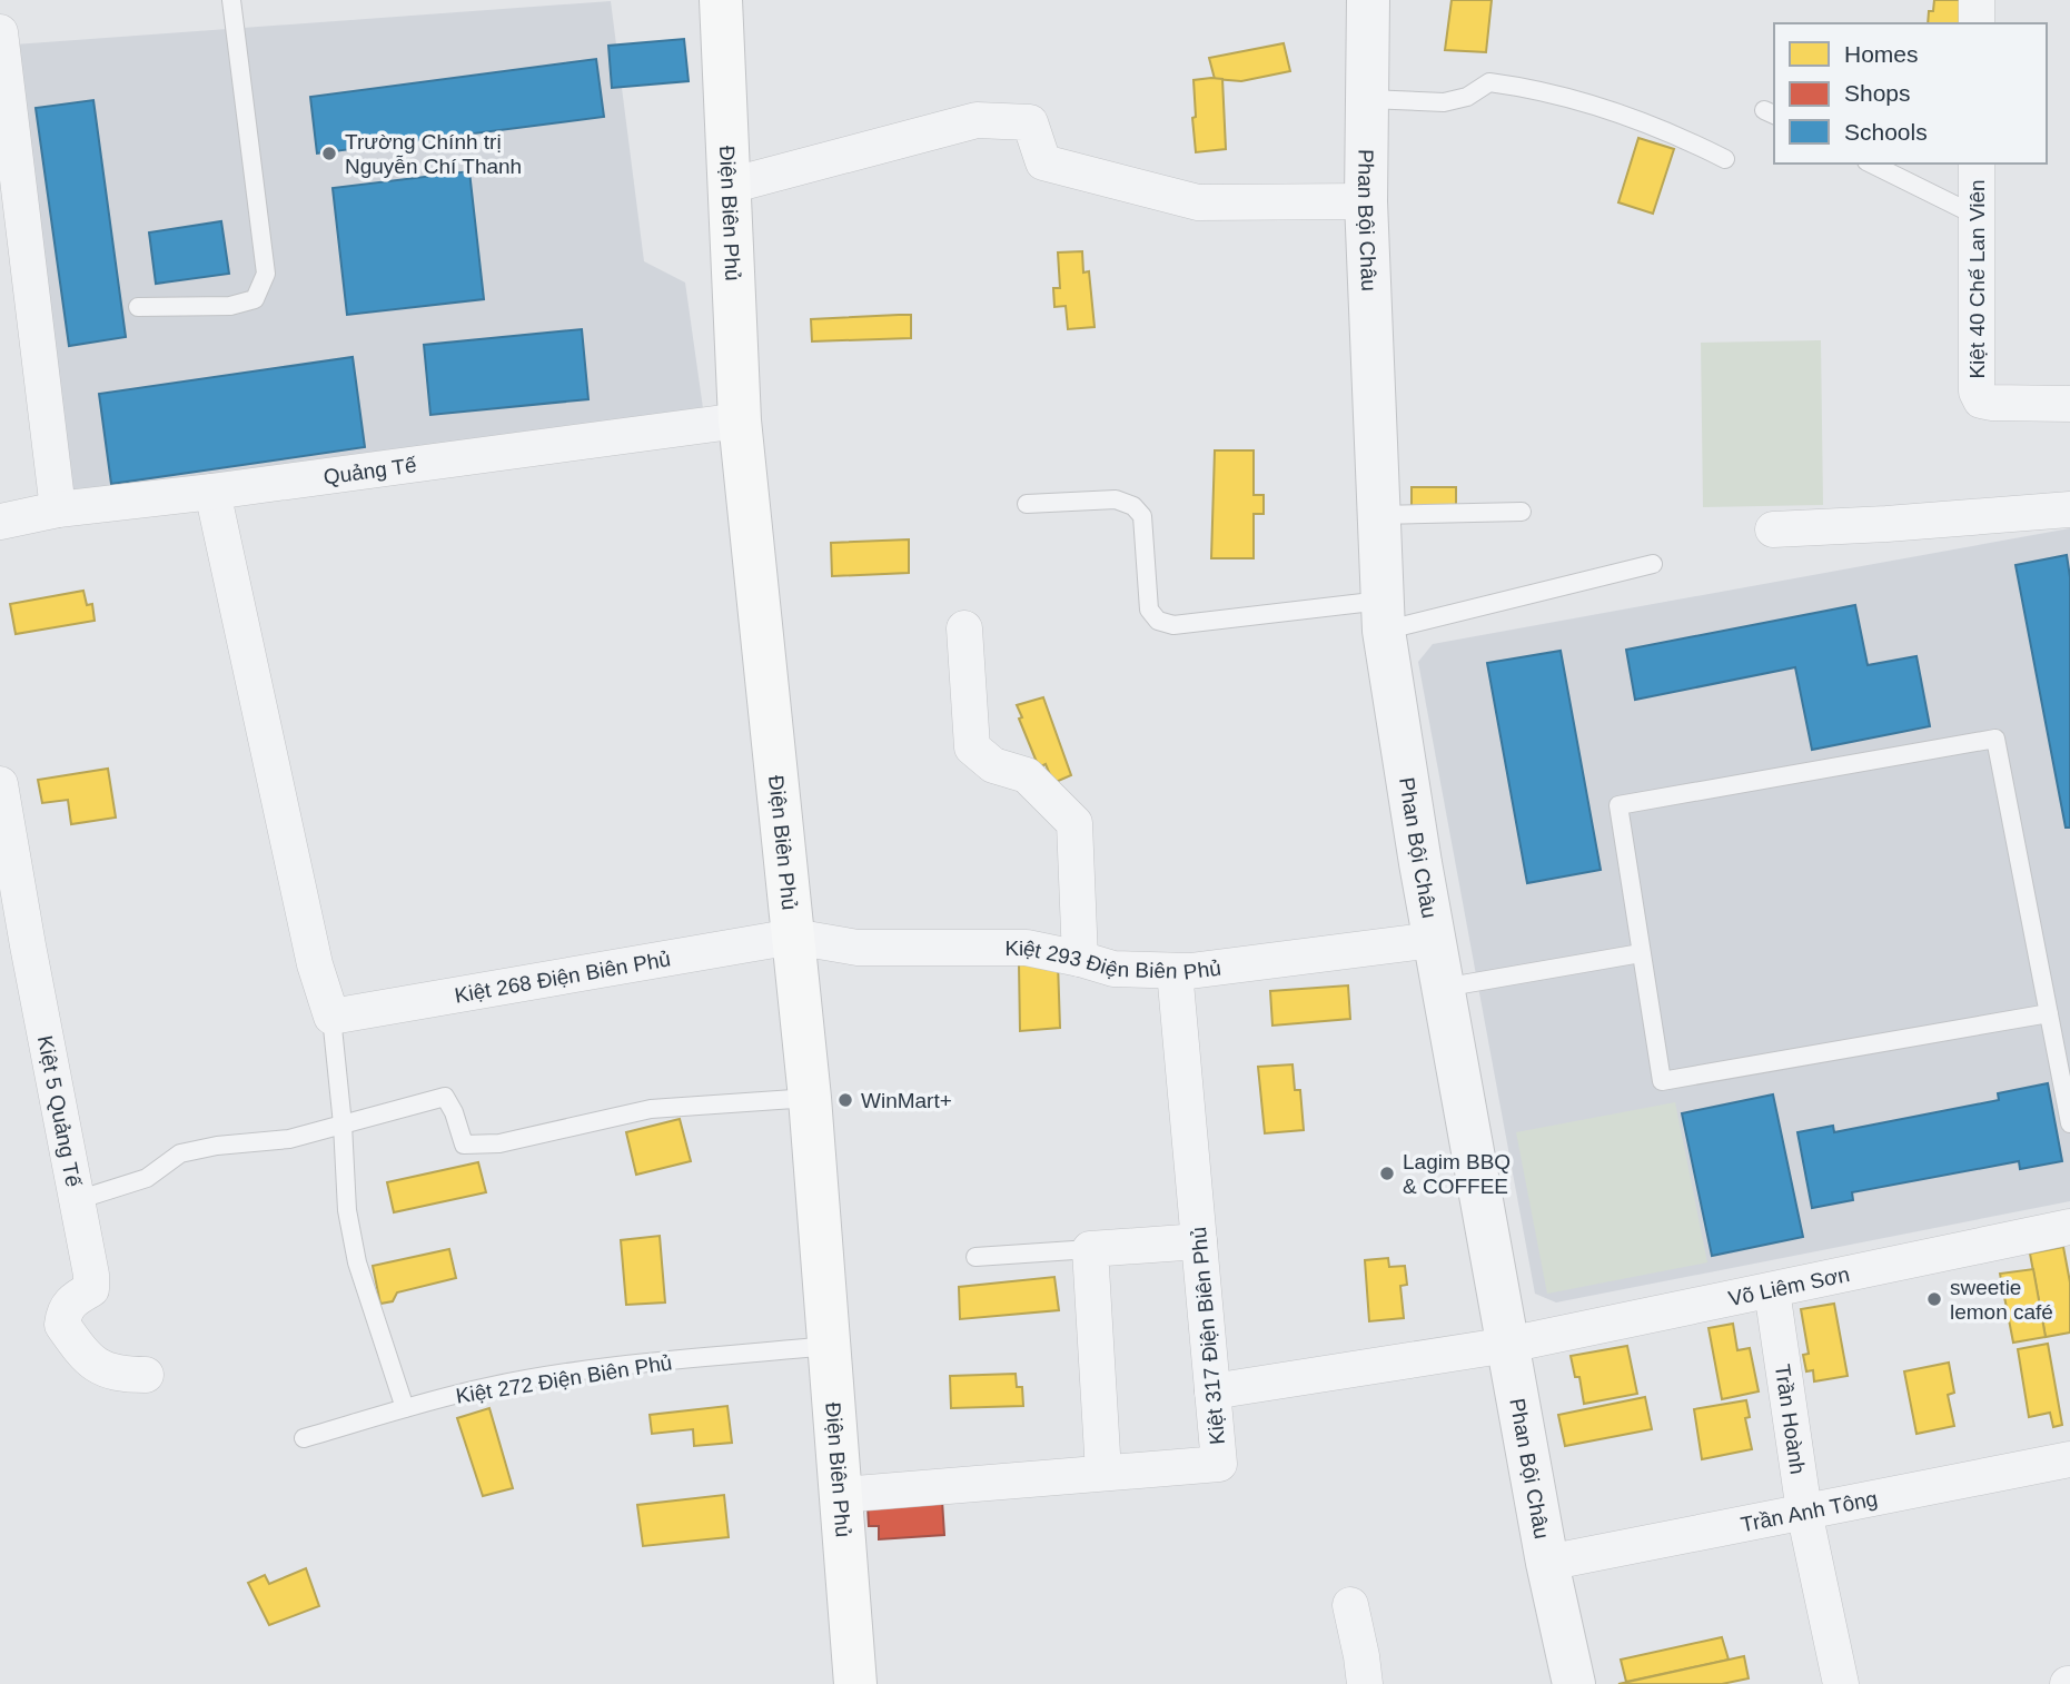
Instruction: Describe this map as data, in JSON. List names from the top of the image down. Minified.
{"streets":{"main road":["Điện Biên Phủ"],"street":["Phan Bội Châu","Kiệt 40 Chế Lan Viên","Quảng Tế","Kiệt 293 Điện Biên Phủ","Kiệt 268 Điện Biên Phủ","Kiệt 5 Quảng Tế","Võ Liêm Sơn","Kiệt 317 Điện Biên Phủ","Trần Hoành","Trần Anh Tông"],"lane":["Kiệt 272 Điện Biên Phủ"]},"crossings":[["Điện Biên Phủ","Quảng Tế"],["Điện Biên Phủ","Kiệt 293 Điện Biên Phủ"],["Điện Biên Phủ","Kiệt 268 Điện Biên Phủ"],["Điện Biên Phủ","Kiệt 317 Điện Biên Phủ"],["Điện Biên Phủ","Kiệt 272 Điện Biên Phủ"],["Phan Bội Châu","Kiệt 293 Điện Biên Phủ"],["Phan Bội Châu","Võ Liêm Sơn"],["Phan Bội Châu","Trần Anh Tông"],["Kiệt 293 Điện Biên Phủ","Kiệt 268 Điện Biên Phủ"],["Kiệt 293 Điện Biên Phủ","Kiệt 317 Điện Biên Phủ"],["Võ Liêm Sơn","Kiệt 317 Điện Biên Phủ"],["Võ Liêm Sơn","Trần Hoành"],["Trần Hoành","Trần Anh Tông"]],"places":["Trường Chính trị Nguyễn Chí Thanh","WinMart+","Lagim BBQ & COFFEE","sweetie lemon café"],"legend":["Homes","Shops","Schools"]}
